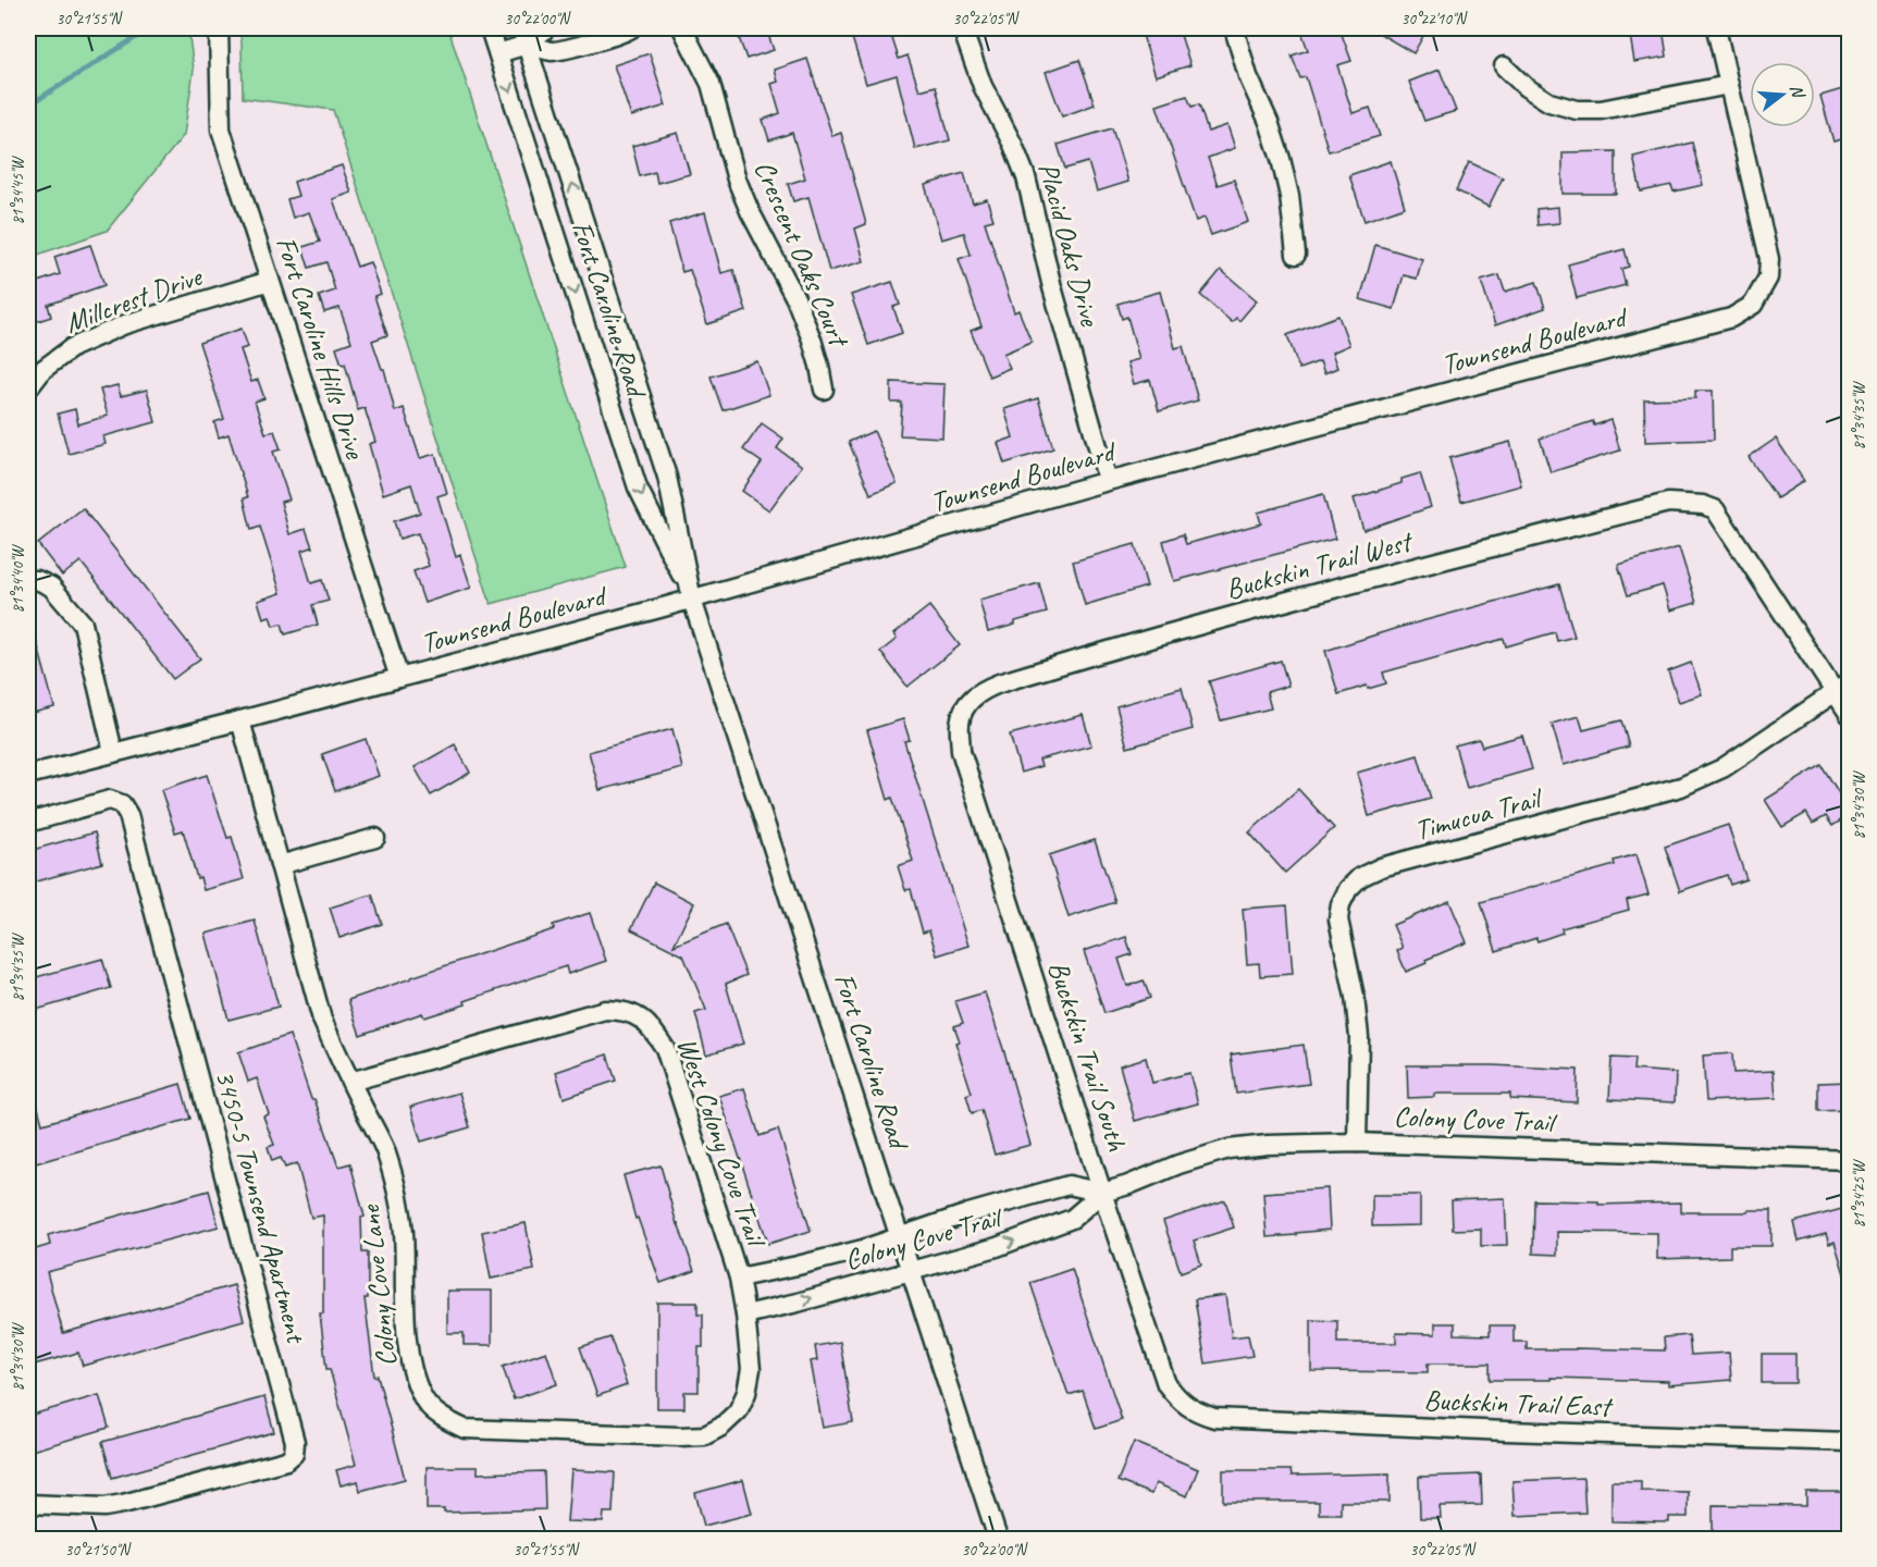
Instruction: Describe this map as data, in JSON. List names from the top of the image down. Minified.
{"streets":{"street":["Placid Oaks Drive","Crescent Oaks Court","Millcrest Drive","Fort Caroline Road","Townsend Boulevard","Fort Caroline Hills Drive","Buckskin Trail West","Timucua Trail","Buckskin Trail South","Colony Cove Trail","West Colony Cove Trail","3450-5 Townsend Apartment","Colony Cove Lane","Buckskin Trail East"]},"crossings":[["Placid Oaks Drive","Townsend Boulevard"],["Millcrest Drive","Fort Caroline Hills Drive"],["Fort Caroline Road","Townsend Boulevard"],["Fort Caroline Road","Colony Cove Trail"],["Townsend Boulevard","Fort Caroline Hills Drive"],["Townsend Boulevard","Colony Cove Lane"],["Buckskin Trail West","Timucua Trail"],["Buckskin Trail West","Buckskin Trail South"],["Timucua Trail","Colony Cove Trail"],["Buckskin Trail South","Colony Cove Trail"],["Buckskin Trail South","Buckskin Trail East"],["Colony Cove Trail","West Colony Cove Trail"],["Colony Cove Trail","Colony Cove Lane"],["West Colony Cove Trail","Colony Cove Lane"]],"north":"right","coordinates":["30°21'55\"N","30°22'00\"N","30°22'05\"N","30°22'10\"N","81°34'45\"W","81°34'35\"W","81°34'40\"W","81°34'30\"W","81°34'25\"W","30°21'50\"N"]}
